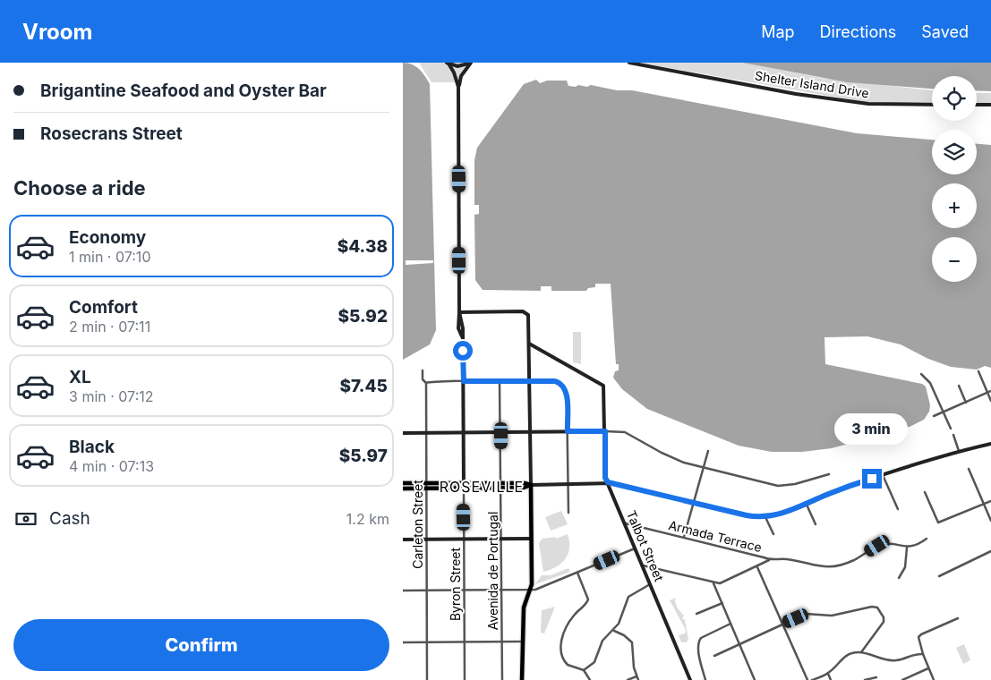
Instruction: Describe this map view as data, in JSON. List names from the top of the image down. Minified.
{"streets":{"street":["Shelter Island Drive","Carleton Street","Armada Terrace","Talbot Street","Avenida de Portugal","Byron Street"]},"crossings":[["Armada Terrace","Talbot Street"]],"districts":["ROSEVILLE"],"page":{"header":"Vroom","nav":["Map","Directions","Saved"],"banner":["Brigantine Seafood and Oyster Bar","Rosecrans Street"],"map_buttons":["+","−"],"heading":"Choose a ride","list":[{"name":"Economy","note":"1 min · 07:10","value":"$4.38"},{"name":"Comfort","note":"2 min · 07:11","value":"$5.92"},{"name":"XL","note":"3 min · 07:12","value":"$7.45"},{"name":"Black","note":"4 min · 07:13","value":"$5.97"}],"bubble":"3 min","pay":["Cash","1.2 km"],"buttons":"Confirm"}}
